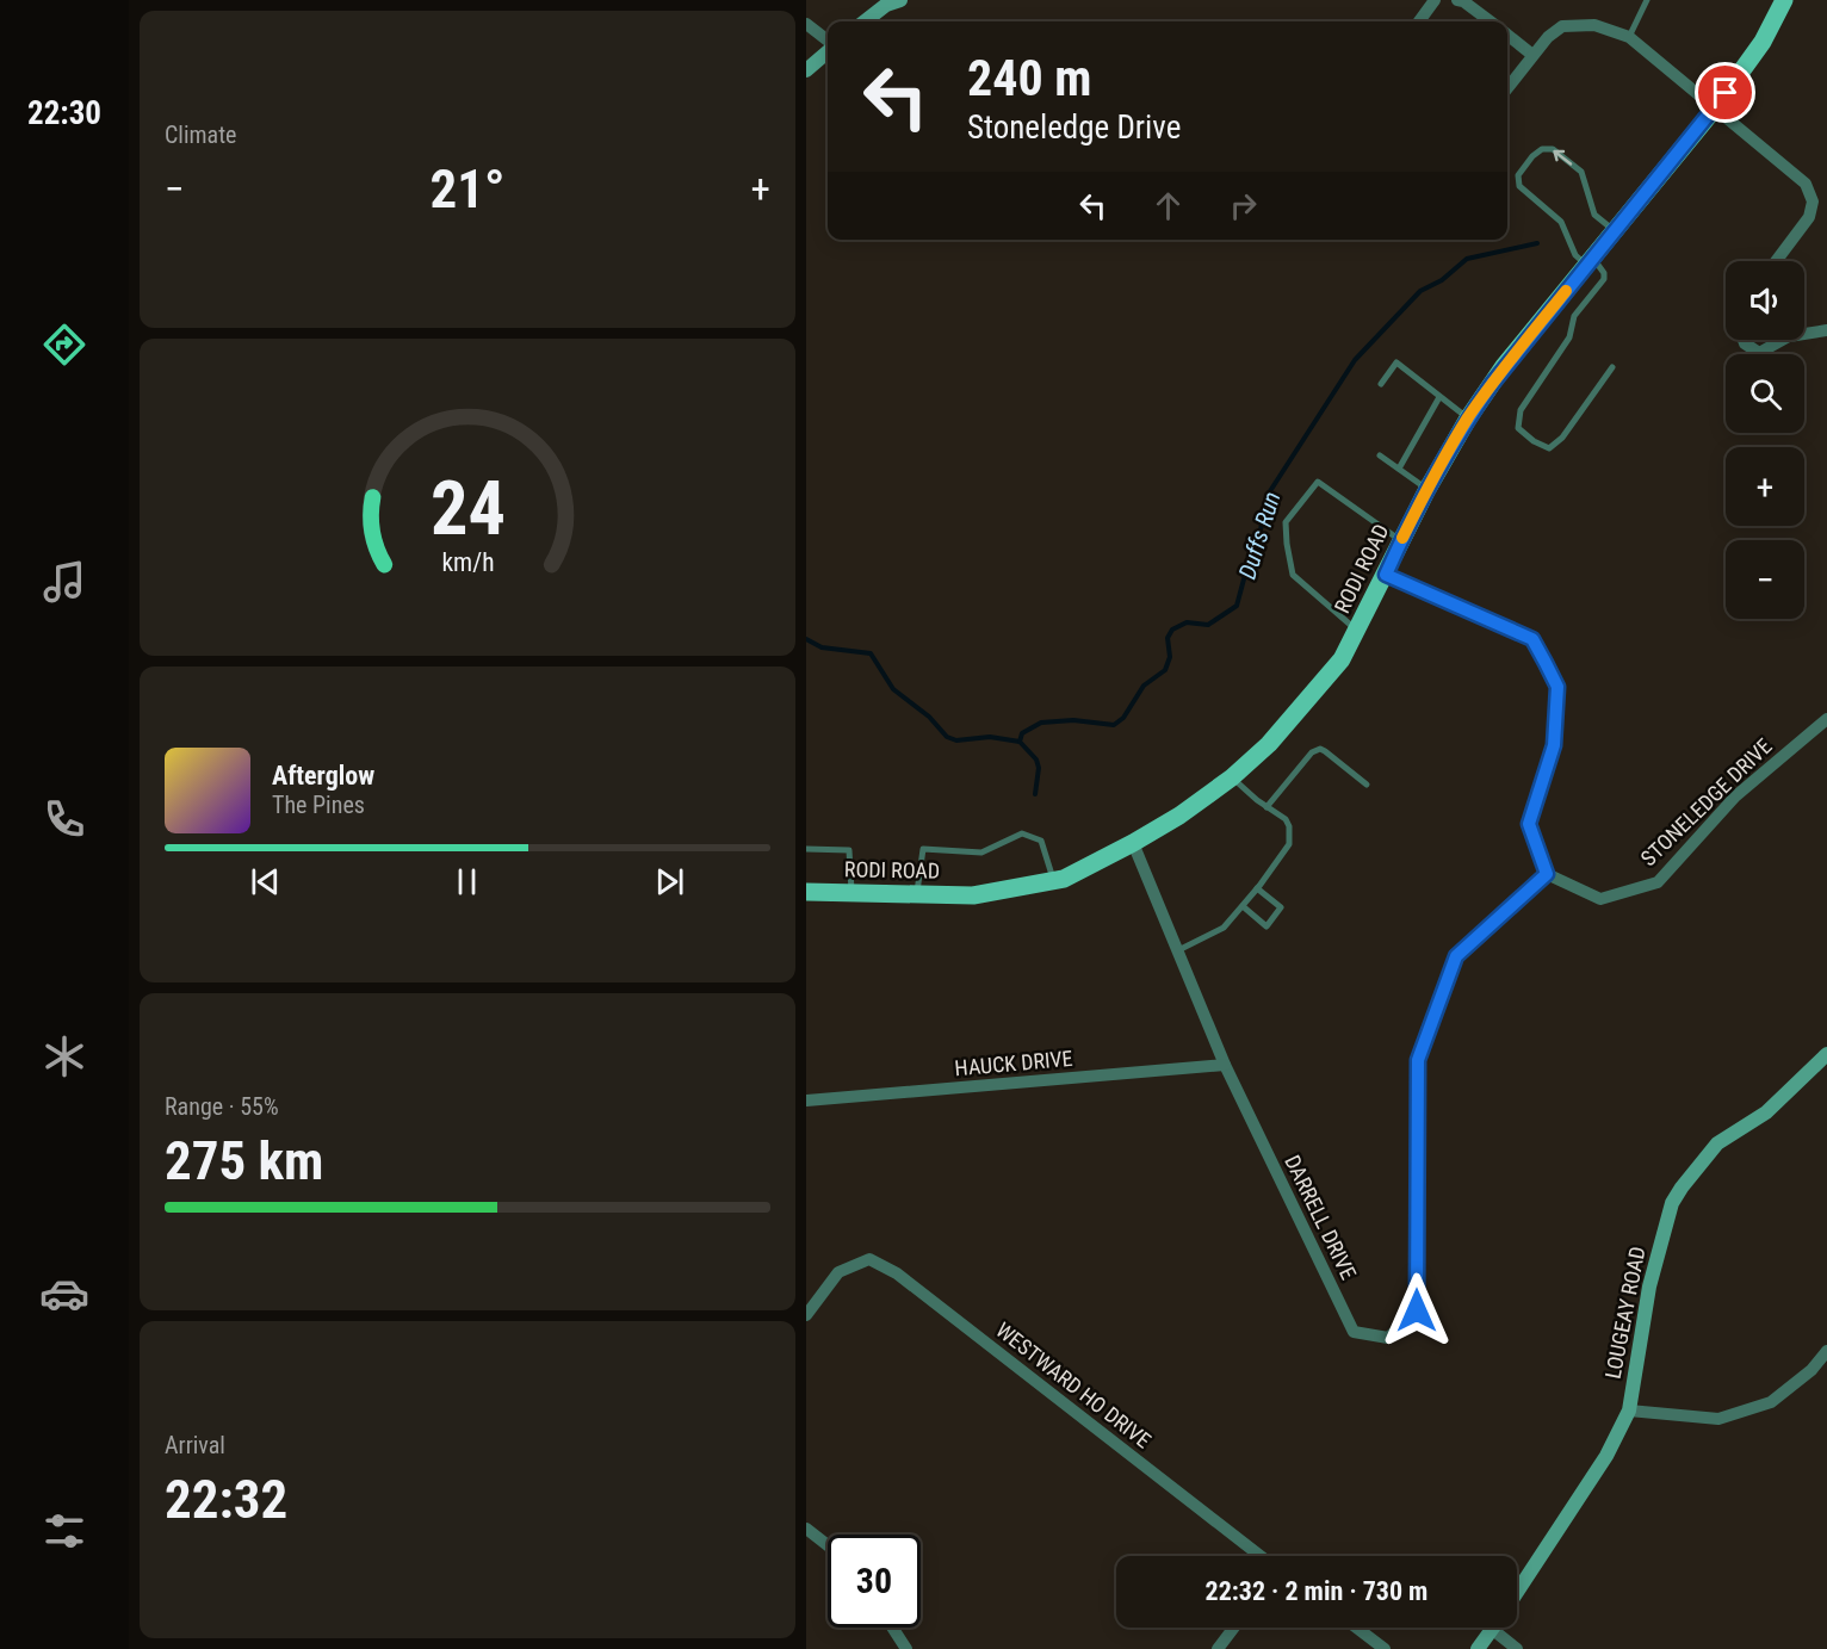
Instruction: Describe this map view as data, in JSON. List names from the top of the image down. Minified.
{"streets":{"main road":["RODI ROAD"],"street":["STONELEDGE DRIVE","HAUCK DRIVE","DARRELL DRIVE","LOUGEAY ROAD","WESTWARD HO DRIVE"]},"crossings":[["RODI ROAD","DARRELL DRIVE"],["STONELEDGE DRIVE","DARRELL DRIVE"],["HAUCK DRIVE","DARRELL DRIVE"]],"water":["Duffs Run"],"page":{"tabs":"22:30","tile":["Climate",["Range · 55%","275 km"],["Arrival","22:32"]],"turn":["240 m","Stoneledge Drive"],"heat":["−","21°","+"],"map_buttons":["+","−"],"song":["Afterglow","The Pines"],"limit":"30","trip":"22:32 · 2 min · 730 m","gauge":["24","km/h"]}}
